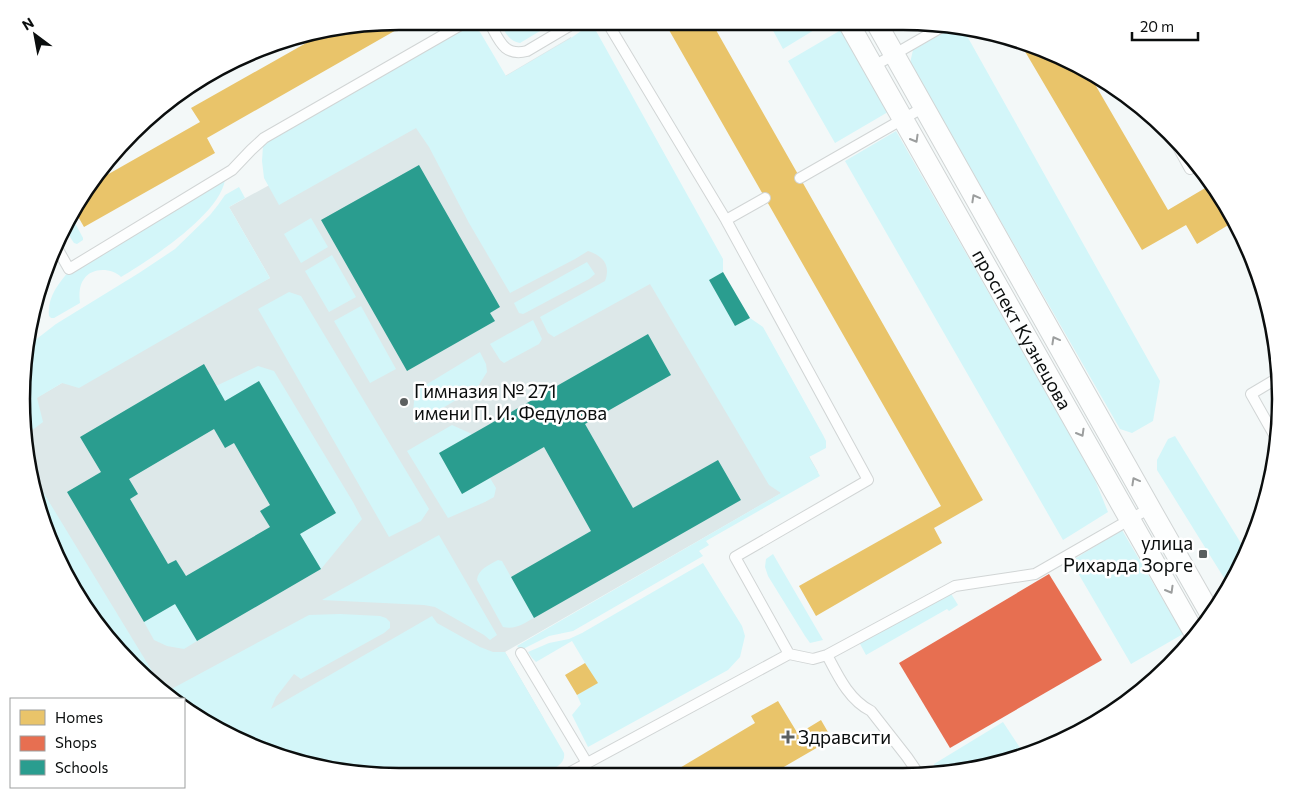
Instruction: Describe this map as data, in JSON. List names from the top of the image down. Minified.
{"streets":{"street":["проспект Кузнецова"]},"places":{"other":["Гимназия № 271 имени П. И. Федулова"],"transit":["улица Рихарда Зорге"],"health":["Здравсити"]},"legend":["Homes","Shops","Schools"],"scale_bar":"20 m","north":"top left"}
